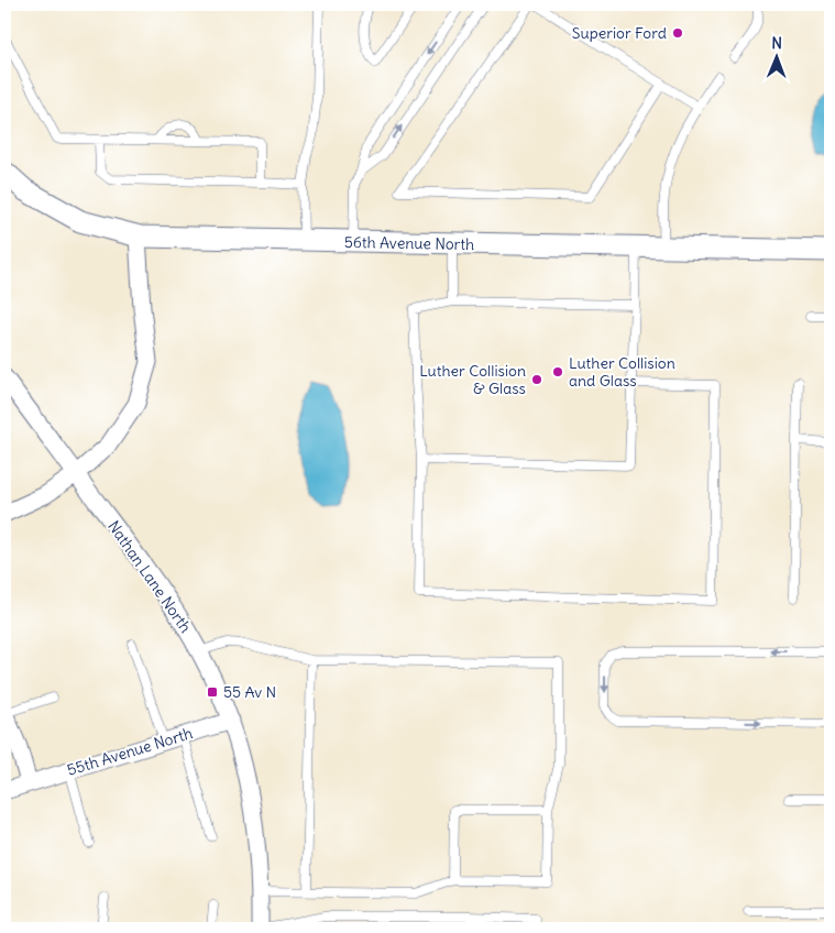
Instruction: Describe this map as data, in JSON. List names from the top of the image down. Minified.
{"streets":{"street":["56th Avenue North","Nathan Lane North","55th Avenue North"]},"crossings":[["Nathan Lane North","55th Avenue North"]],"places":{"other":["Superior Ford","Luther Collision and Glass","Luther Collision & Glass"],"transit":["55 Av N"]},"north":"top"}
